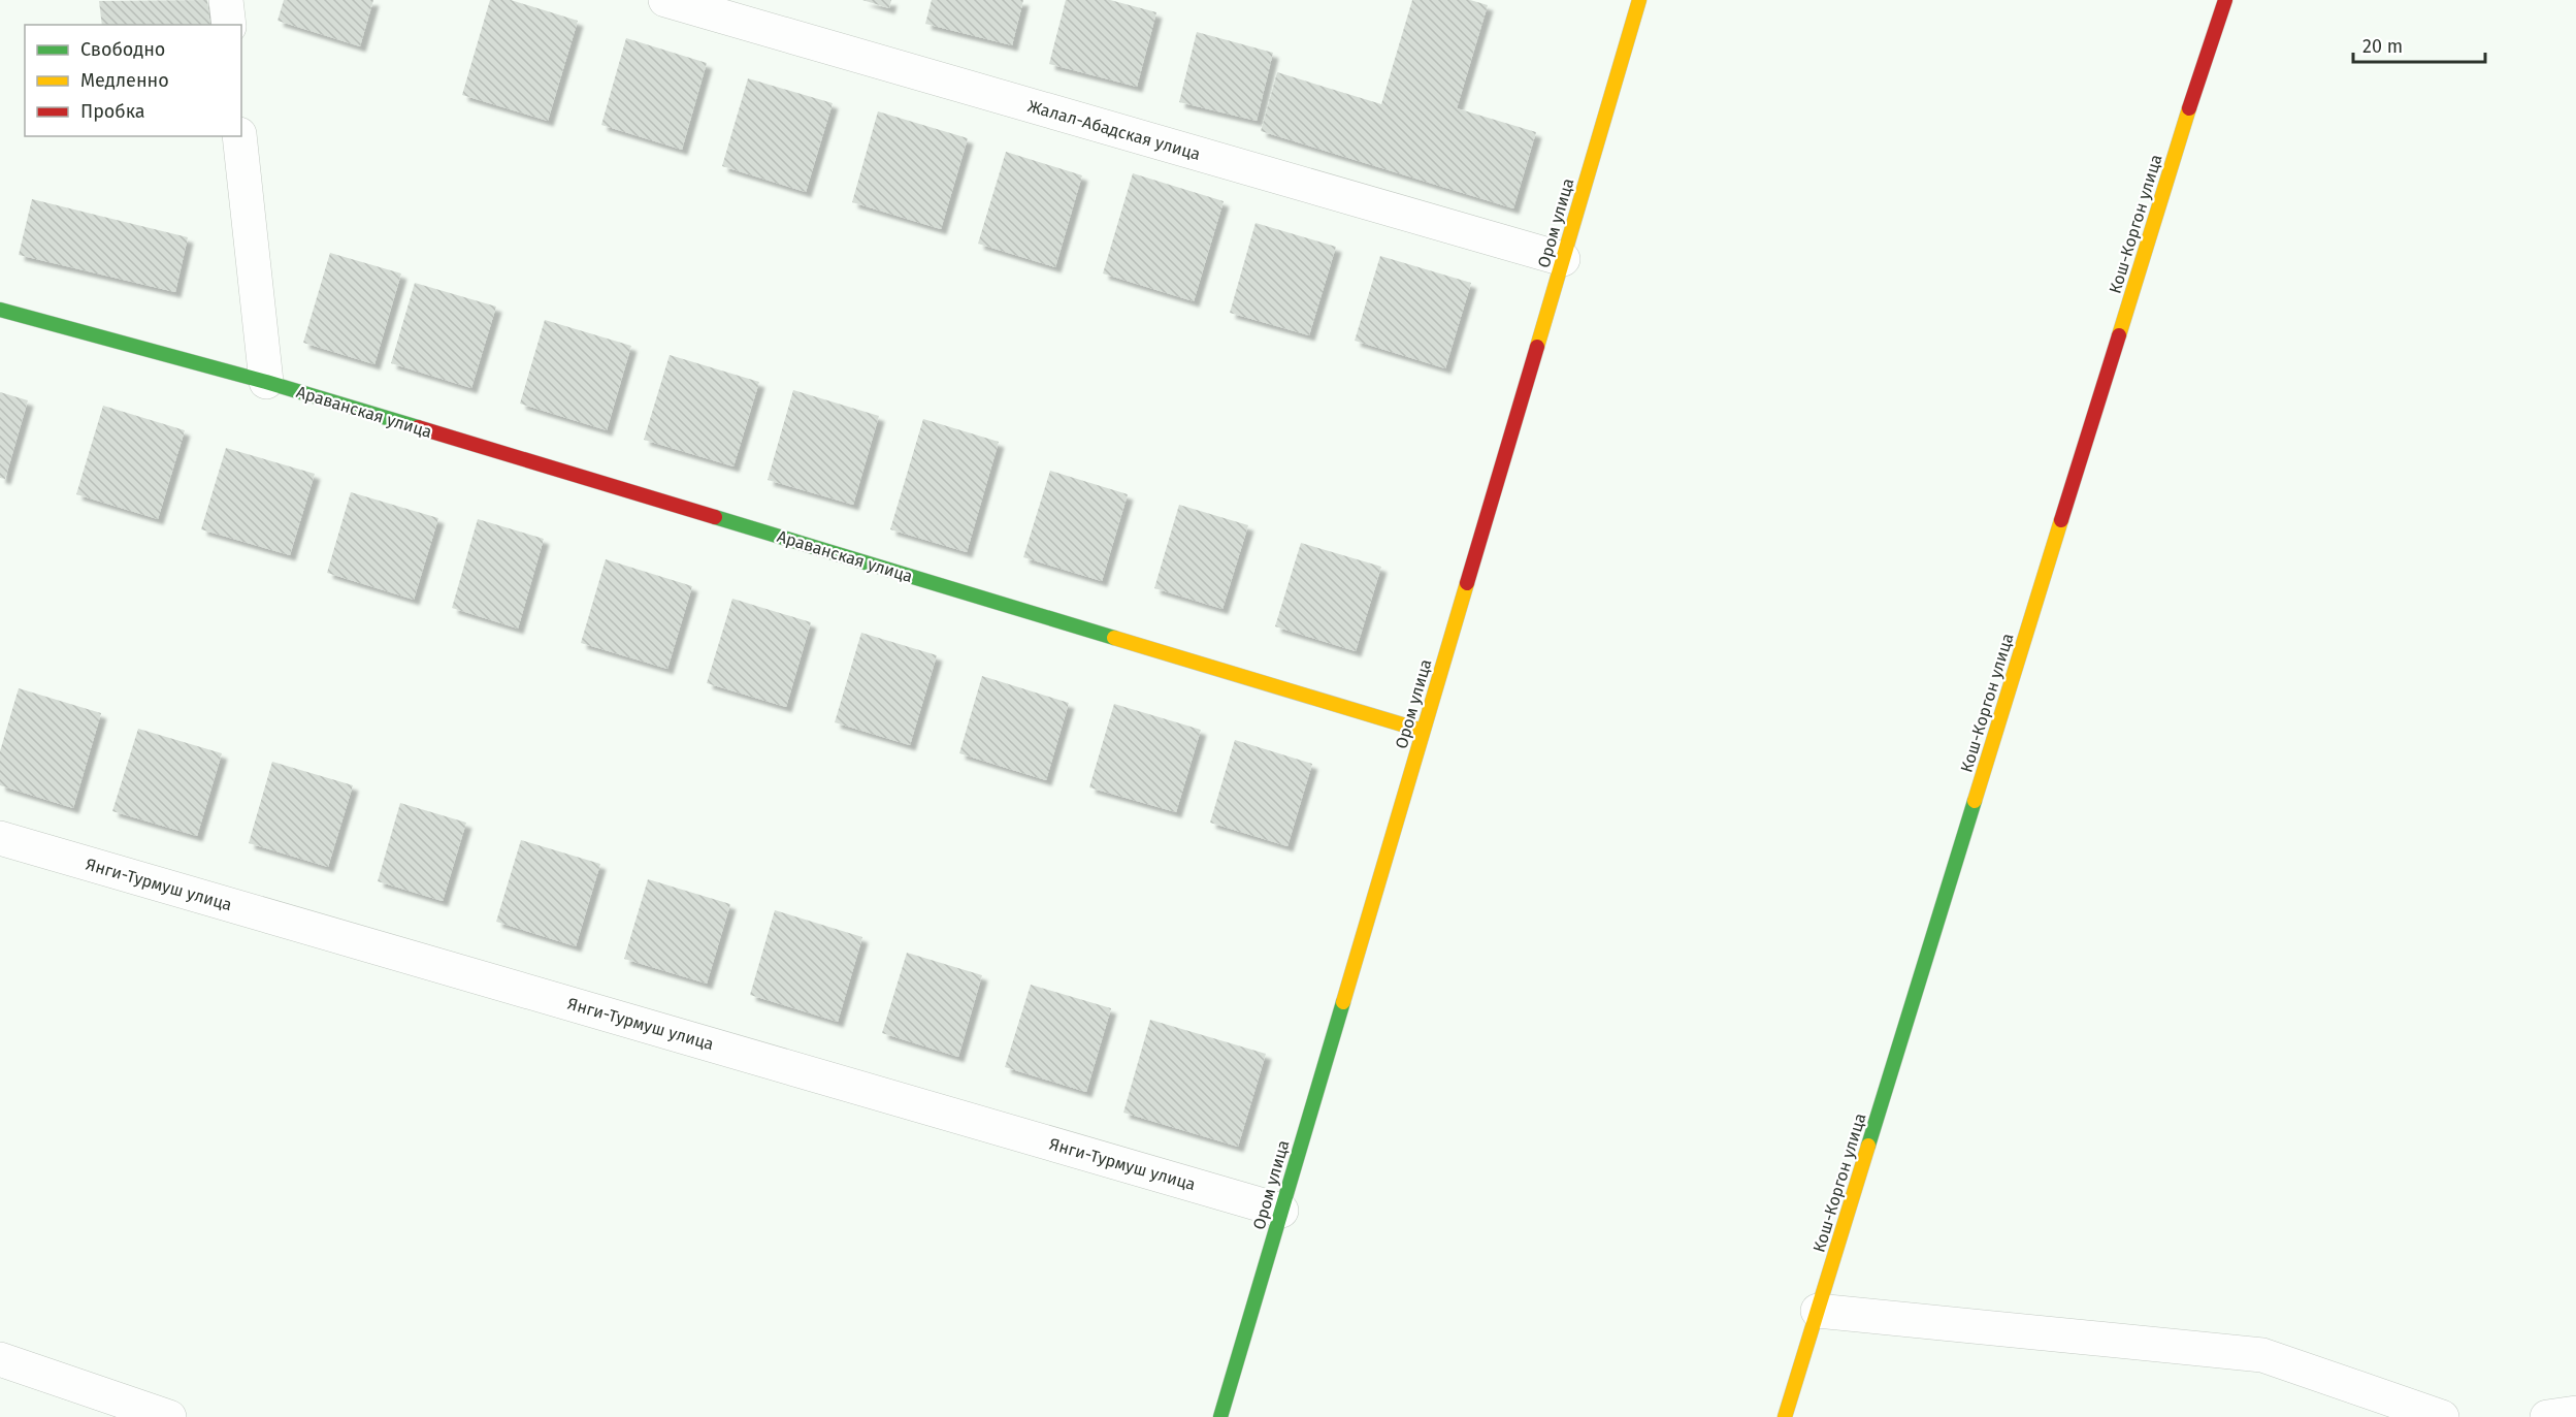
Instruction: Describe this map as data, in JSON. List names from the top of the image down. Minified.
{"streets":{"street":["Жалал-Абадская улица","Ором улица","Кош-Коргон улица","Араванская улица","Янги-Турмуш улица"]},"crossings":[["Жалал-Абадская улица","Ором улица"],["Ором улица","Араванская улица"],["Ором улица","Янги-Турмуш улица"]],"legend":["Свободно","Медленно","Пробка"],"scale_bar":"20 m"}
